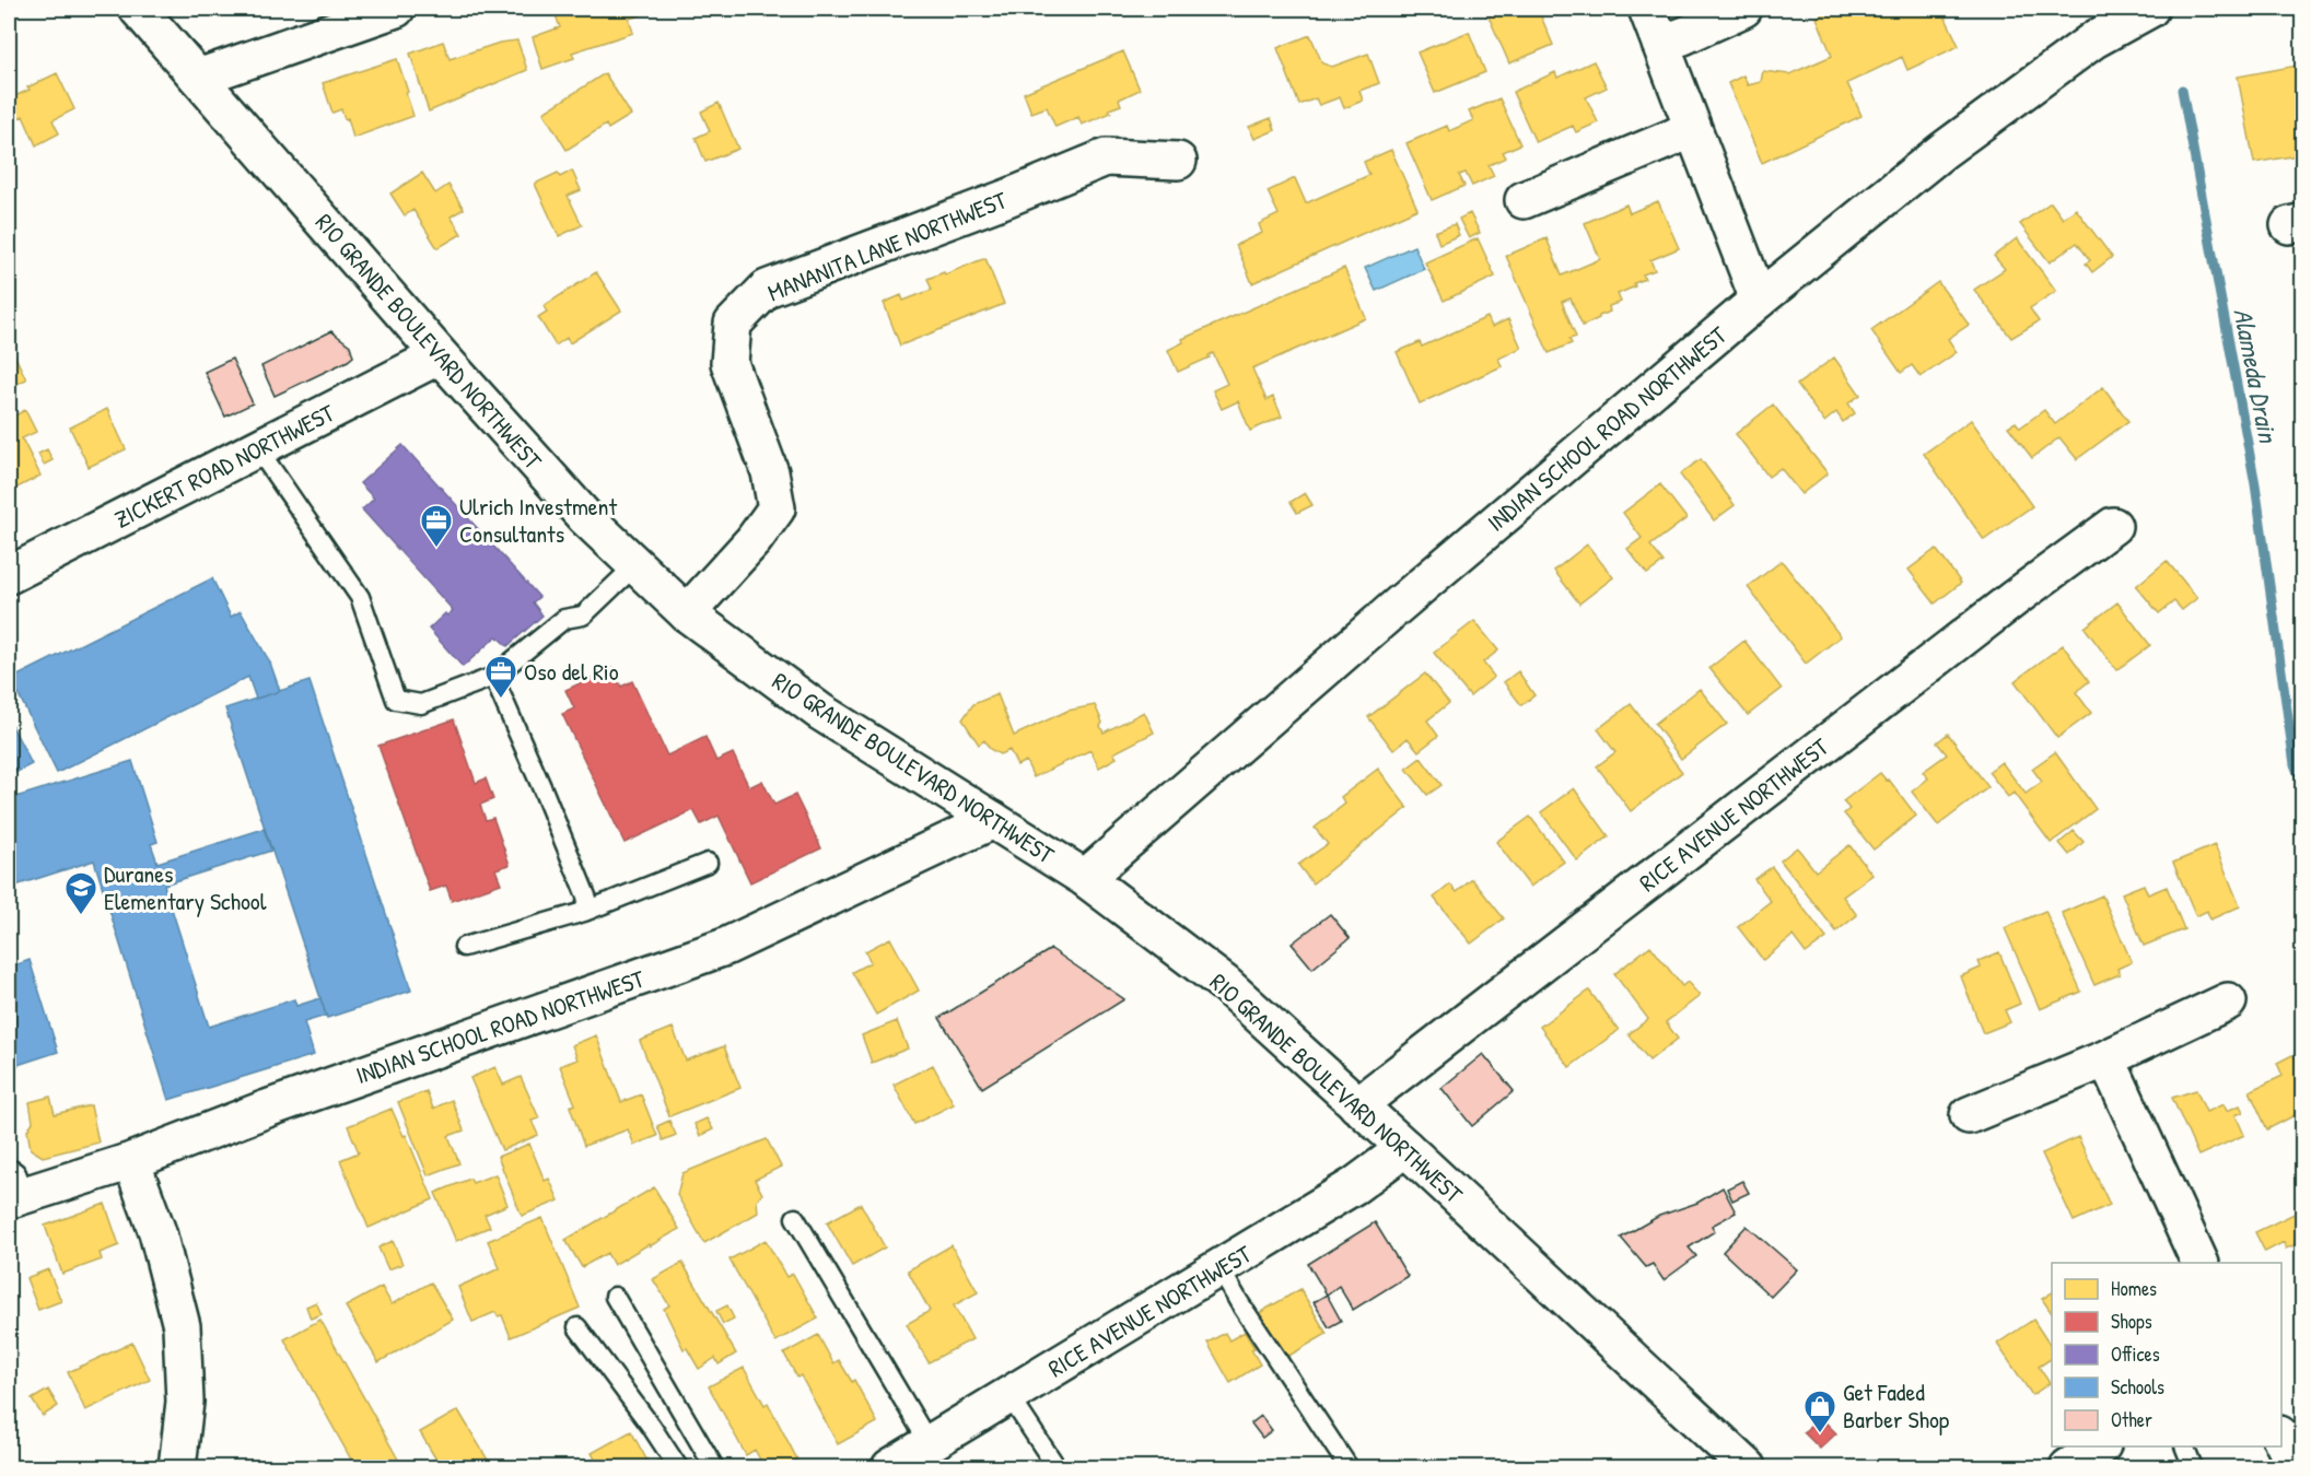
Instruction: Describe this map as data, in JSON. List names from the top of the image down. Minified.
{"streets":{"street":["MANANITA LANE NORTHWEST","RIO GRANDE BOULEVARD NORTHWEST","INDIAN SCHOOL ROAD NORTHWEST","ZICKERT ROAD NORTHWEST","RICE AVENUE NORTHWEST"]},"crossings":[["MANANITA LANE NORTHWEST","RIO GRANDE BOULEVARD NORTHWEST"],["RIO GRANDE BOULEVARD NORTHWEST","INDIAN SCHOOL ROAD NORTHWEST"],["RIO GRANDE BOULEVARD NORTHWEST","ZICKERT ROAD NORTHWEST"],["RIO GRANDE BOULEVARD NORTHWEST","RICE AVENUE NORTHWEST"]],"water":["Alameda Drain"],"places":{"office":["Ulrich Investment Consultants","Oso del Rio"],"school or university":["Duranes Elementary School"],"shop":["Get Faded Barber Shop"]},"legend":["Homes","Shops","Offices","Schools","Other"]}
